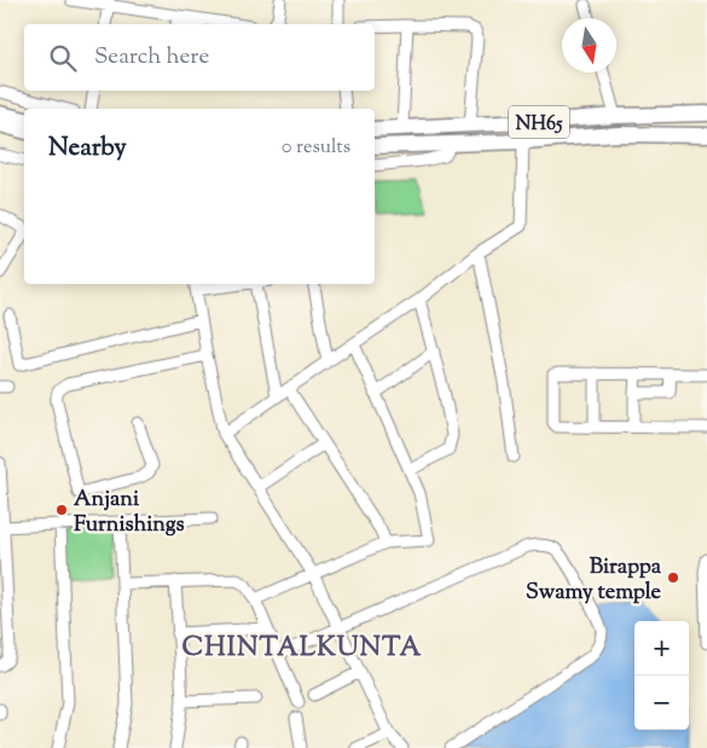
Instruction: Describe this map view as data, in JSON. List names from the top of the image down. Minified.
{"streets":{"highway":["NH65"]},"districts":["CHINTALKUNTA"],"places":["Anjani Furnishings","Birappa Swamy temple"],"north":"bottom","page":{"search":"Search here","heading":["Nearby","0 results"],"map_buttons":["+","−"]}}
